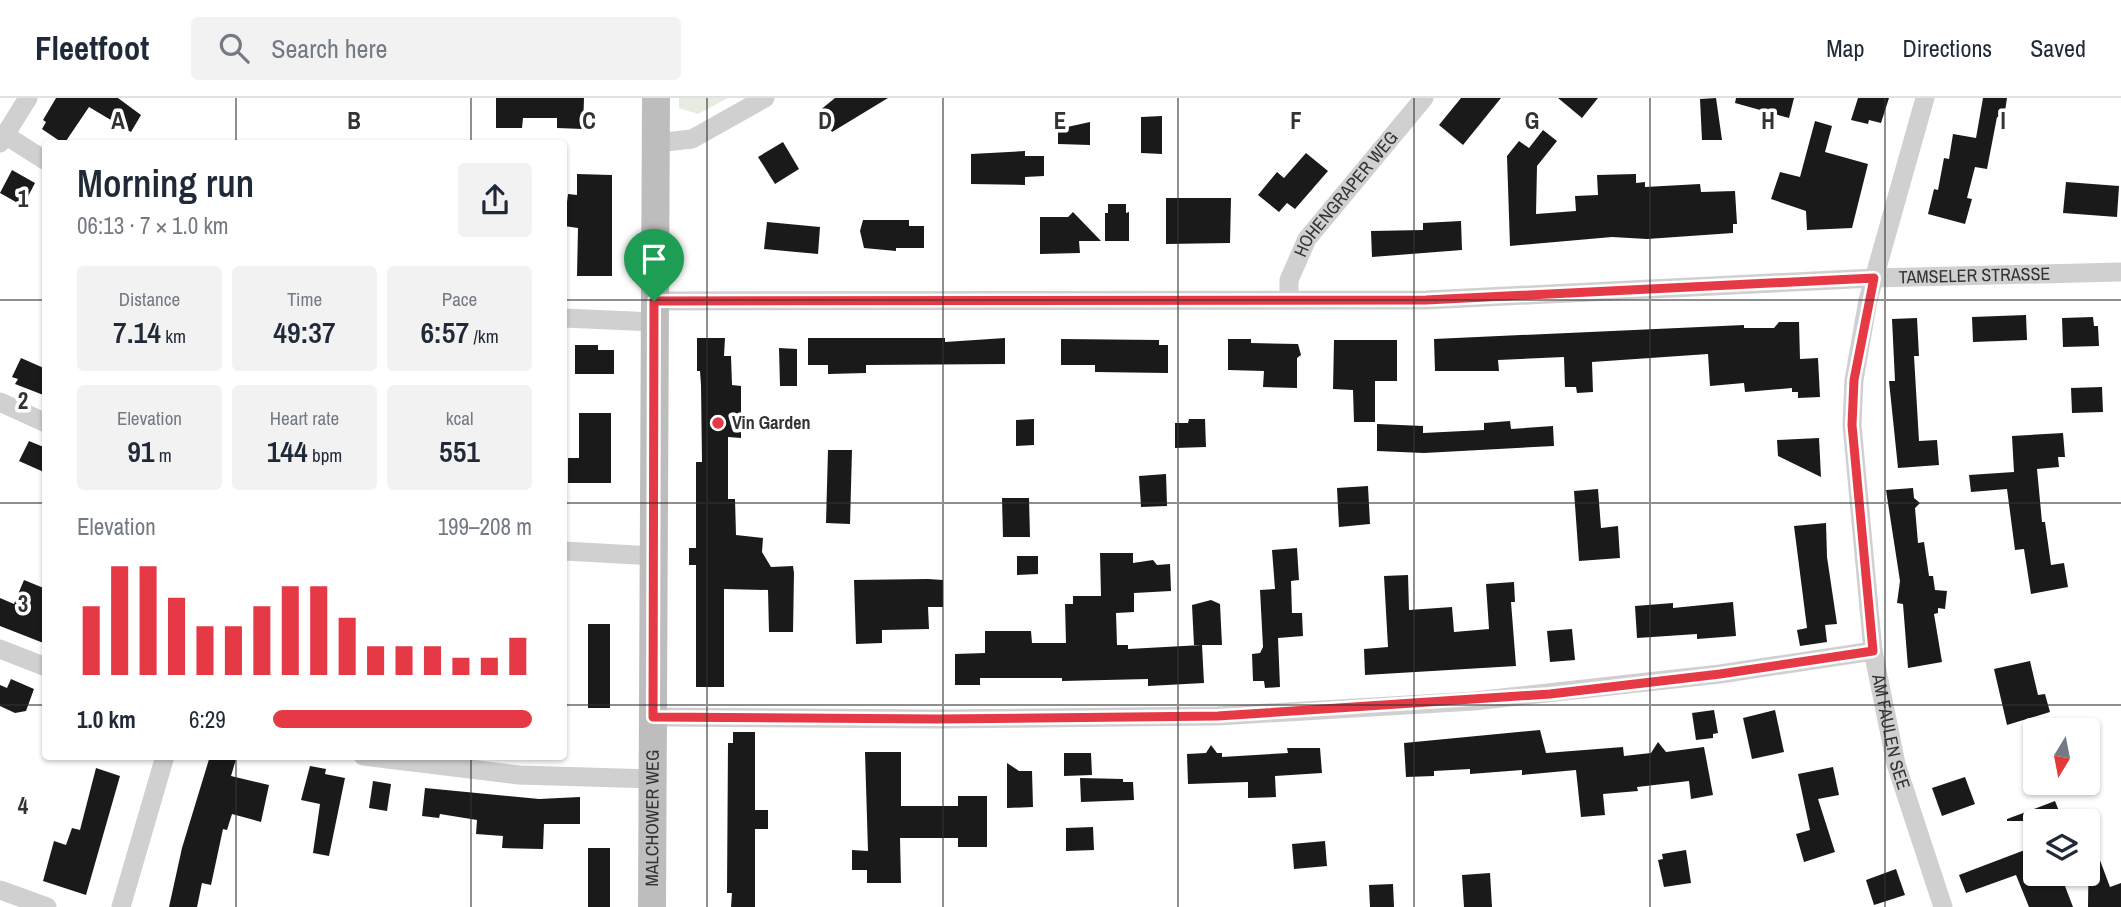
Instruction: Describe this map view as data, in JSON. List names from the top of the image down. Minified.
{"streets":{"street":["HOHENGRAPER WEG","TAMSELER STRASSE","AM FAULEN SEE","MALCHOWER WEG"]},"crossings":[["HOHENGRAPER WEG","TAMSELER STRASSE"],["TAMSELER STRASSE","AM FAULEN SEE"],["TAMSELER STRASSE","MALCHOWER WEG"]],"places":["Vin Garden"],"north":"bottom","page":{"header":"Fleetfoot","search":"Search here","nav":["Map","Directions","Saved"],"heading":["Morning run","06:13 · 7 × 1.0 km"],"stats":[["Distance","7.14 km"],["Time","49:37"],["Pace","6:57 /km"],["Elevation","91 m"],["Heart rate","144 bpm"],["kcal","551"]],"chart":["Elevation","199–208 m"],"list":[{"name":"1.0 km","note":"6:29"}]},"grid":{"columns":["A","B","C","D","E","F","G","H","I"],"rows":["1","2","3","4"]}}
